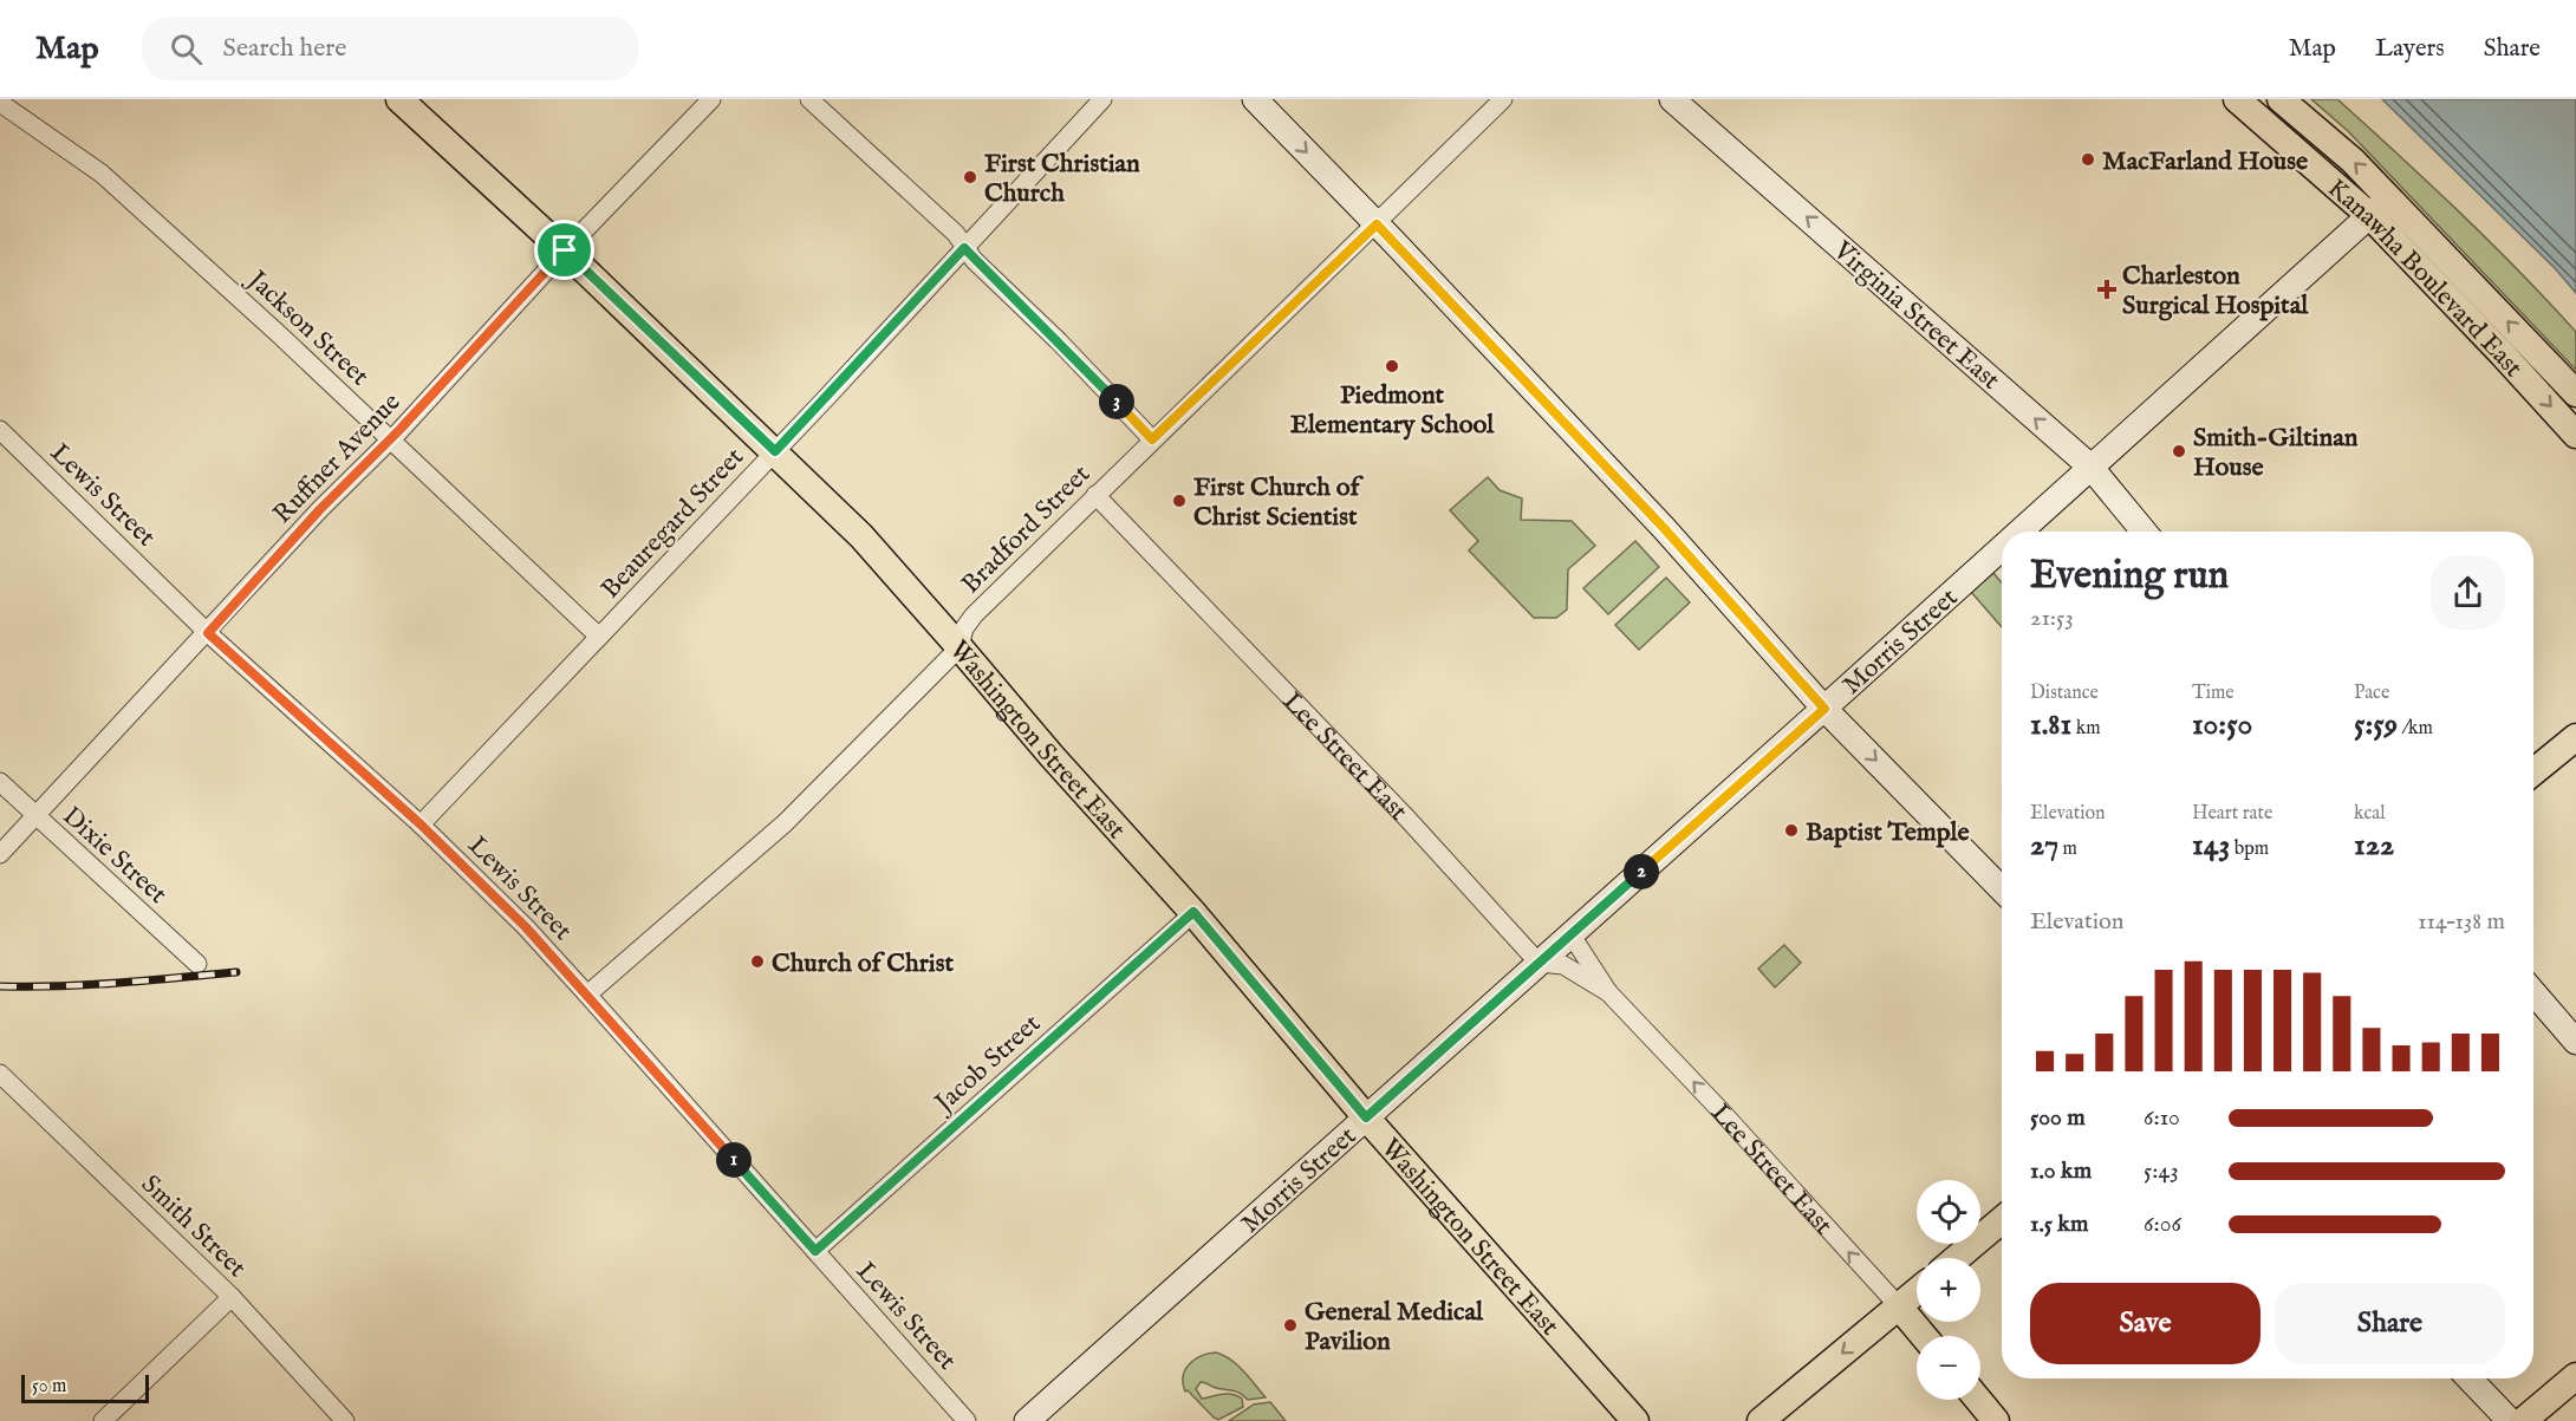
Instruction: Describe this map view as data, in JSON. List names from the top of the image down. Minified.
{"streets":{"main road":["Kanawha Boulevard East","Virginia Street East","Morris Street","Washington Street East","Lee Street East"],"street":["Jackson Street","Ruffner Avenue","Lewis Street","Beauregard Street","Bradford Street","Dixie Street","Jacob Street","Smith Street"]},"crossings":[["Kanawha Boulevard East","Morris Street"],["Virginia Street East","Morris Street"],["Jackson Street","Ruffner Avenue"],["Jackson Street","Beauregard Street"],["Ruffner Avenue","Lewis Street"],["Ruffner Avenue","Washington Street East"],["Ruffner Avenue","Dixie Street"],["Lewis Street","Beauregard Street"],["Lewis Street","Bradford Street"],["Lewis Street","Jacob Street"],["Beauregard Street","Washington Street East"],["Bradford Street","Washington Street East"],["Bradford Street","Lee Street East"],["Morris Street","Washington Street East"],["Morris Street","Lee Street East"],["Washington Street East","Jacob Street"]],"one_way":["Virginia Street East"],"places":{"other":["MacFarland House","First Christian Church","Piedmont Elementary School","Smith-Giltinan House","First Church of Christ Scientist","Baptist Temple","Church of Christ","General Medical Pavilion"],"health":["Charleston Surgical Hospital"]},"scale_bar":"50 m","page":{"header":"Map","search":"Search here","nav":["Map","Layers","Share"],"pins":["3","2","1"],"heading":["Evening run","21:53"],"stats":[["Distance","1.81 km"],["Time","10:50"],["Pace","5:59 /km"],["Elevation","27 m"],["Heart rate","143 bpm"],["kcal","122"]],"chart":["Elevation","114–138 m"],"list":[{"name":"500 m","note":"6:10"},{"name":"1.0 km","note":"5:43"},{"name":"1.5 km","note":"6:06"}],"map_buttons":["+","−"],"buttons":["Save","Share"],"scale":"50 m"}}
